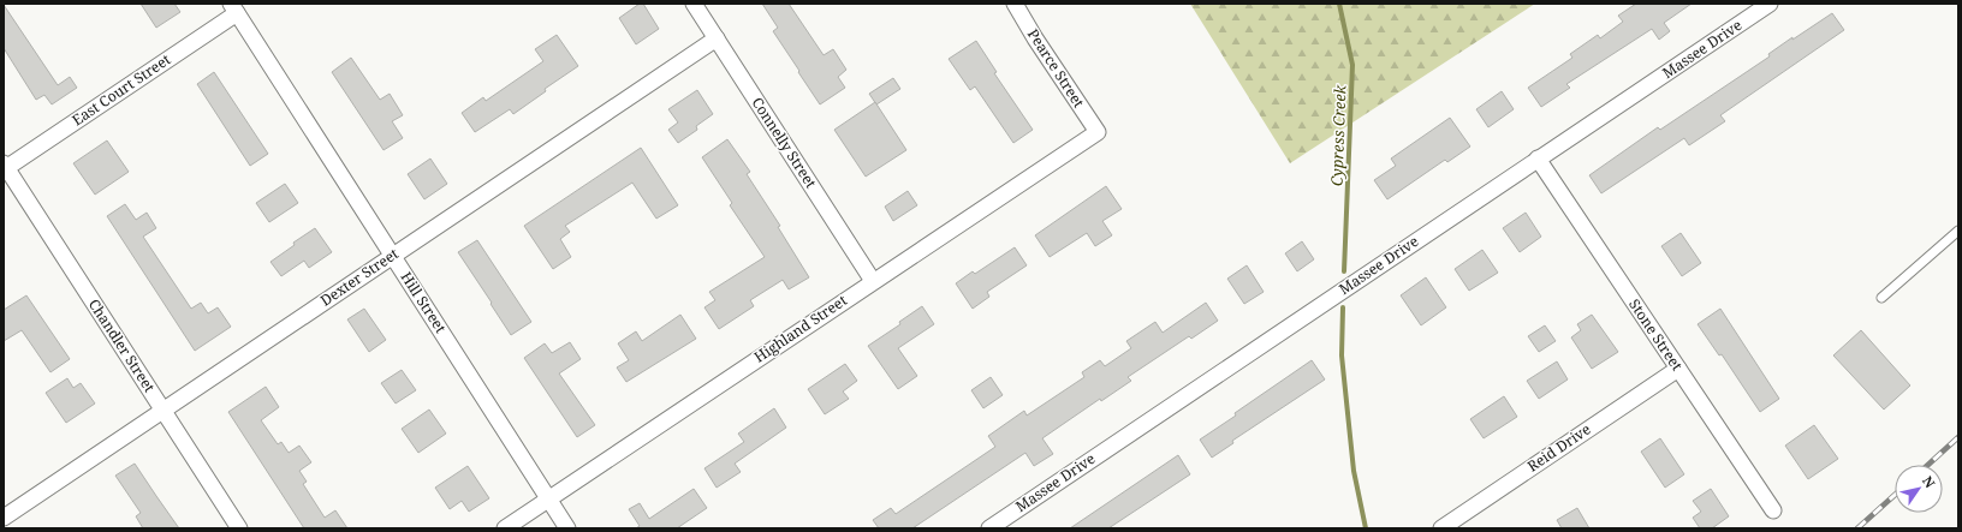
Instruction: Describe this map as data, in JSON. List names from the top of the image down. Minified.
{"streets":{"street":["Massee Drive","Pearce Street","East Court Street","Connelly Street","Dexter Street","Hill Street","Highland Street","Stone Street","Chandler Street","Reid Drive"]},"crossings":[["Massee Drive","Stone Street"],["Pearce Street","Highland Street"],["East Court Street","Hill Street"],["East Court Street","Chandler Street"],["Connelly Street","Dexter Street"],["Connelly Street","Highland Street"],["Dexter Street","Hill Street"],["Dexter Street","Chandler Street"],["Hill Street","Highland Street"],["Stone Street","Reid Drive"]],"water":["Cypress Creek"],"north":"top right"}
